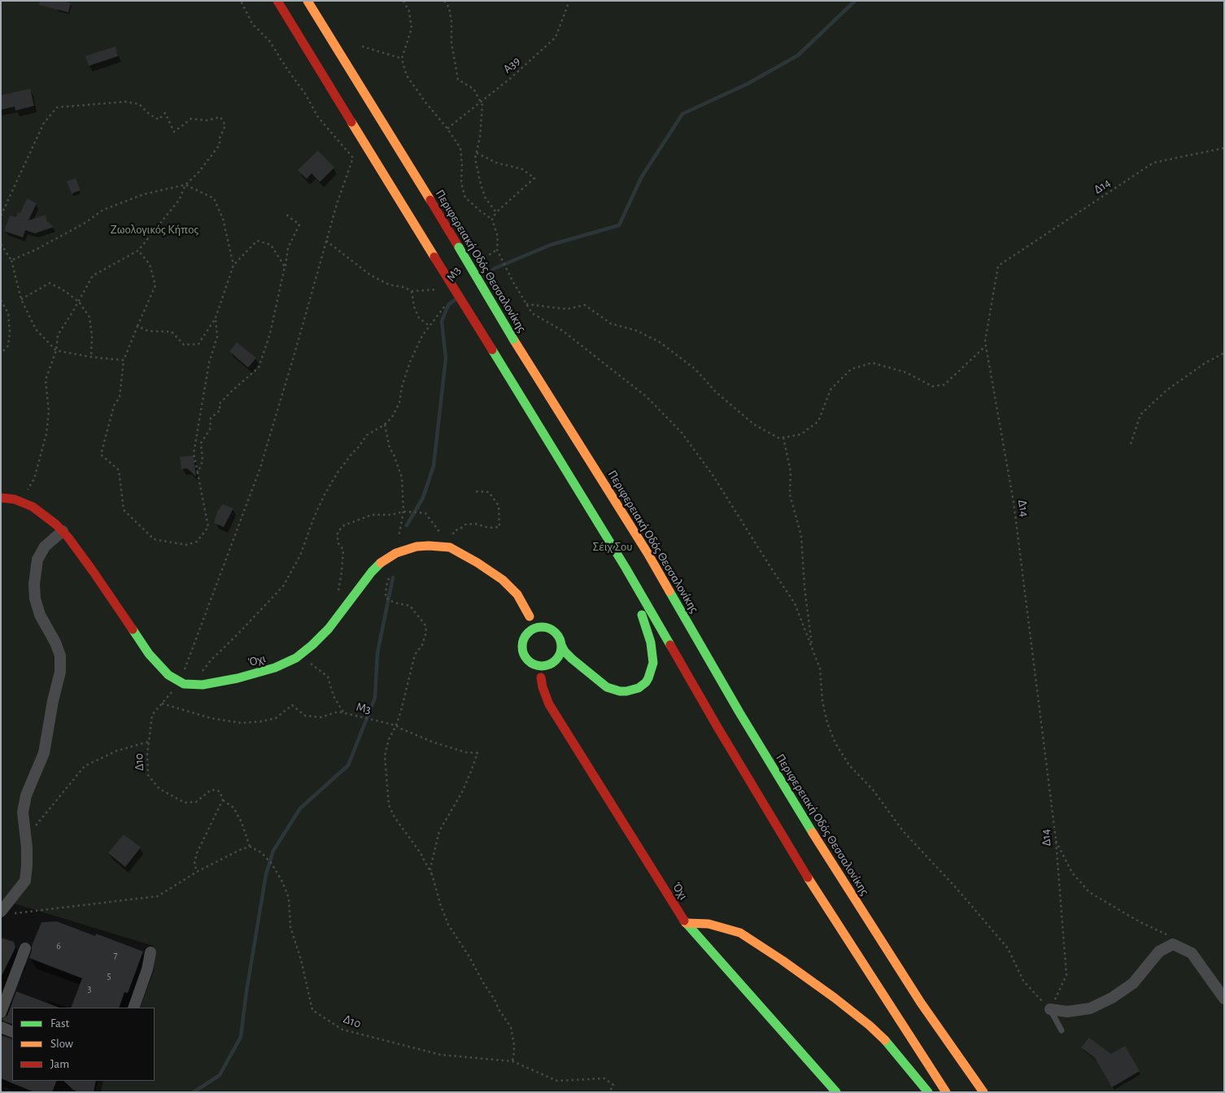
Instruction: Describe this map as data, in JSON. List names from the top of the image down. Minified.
{"streets":{"main road":["Περιφερειακή Οδός Θεσσαλονίκης","Όχι"],"path":["Α39","Δ14","Μ3","Δ10"]},"crossings":[["Μ3","Δ10"],["Όχι","Δ10"]],"parks":["Ζωολογικός Κήπος","Σέιχ Σου"],"house_numbers":["6","7","5","3"],"legend":["Fast","Slow","Jam"]}
